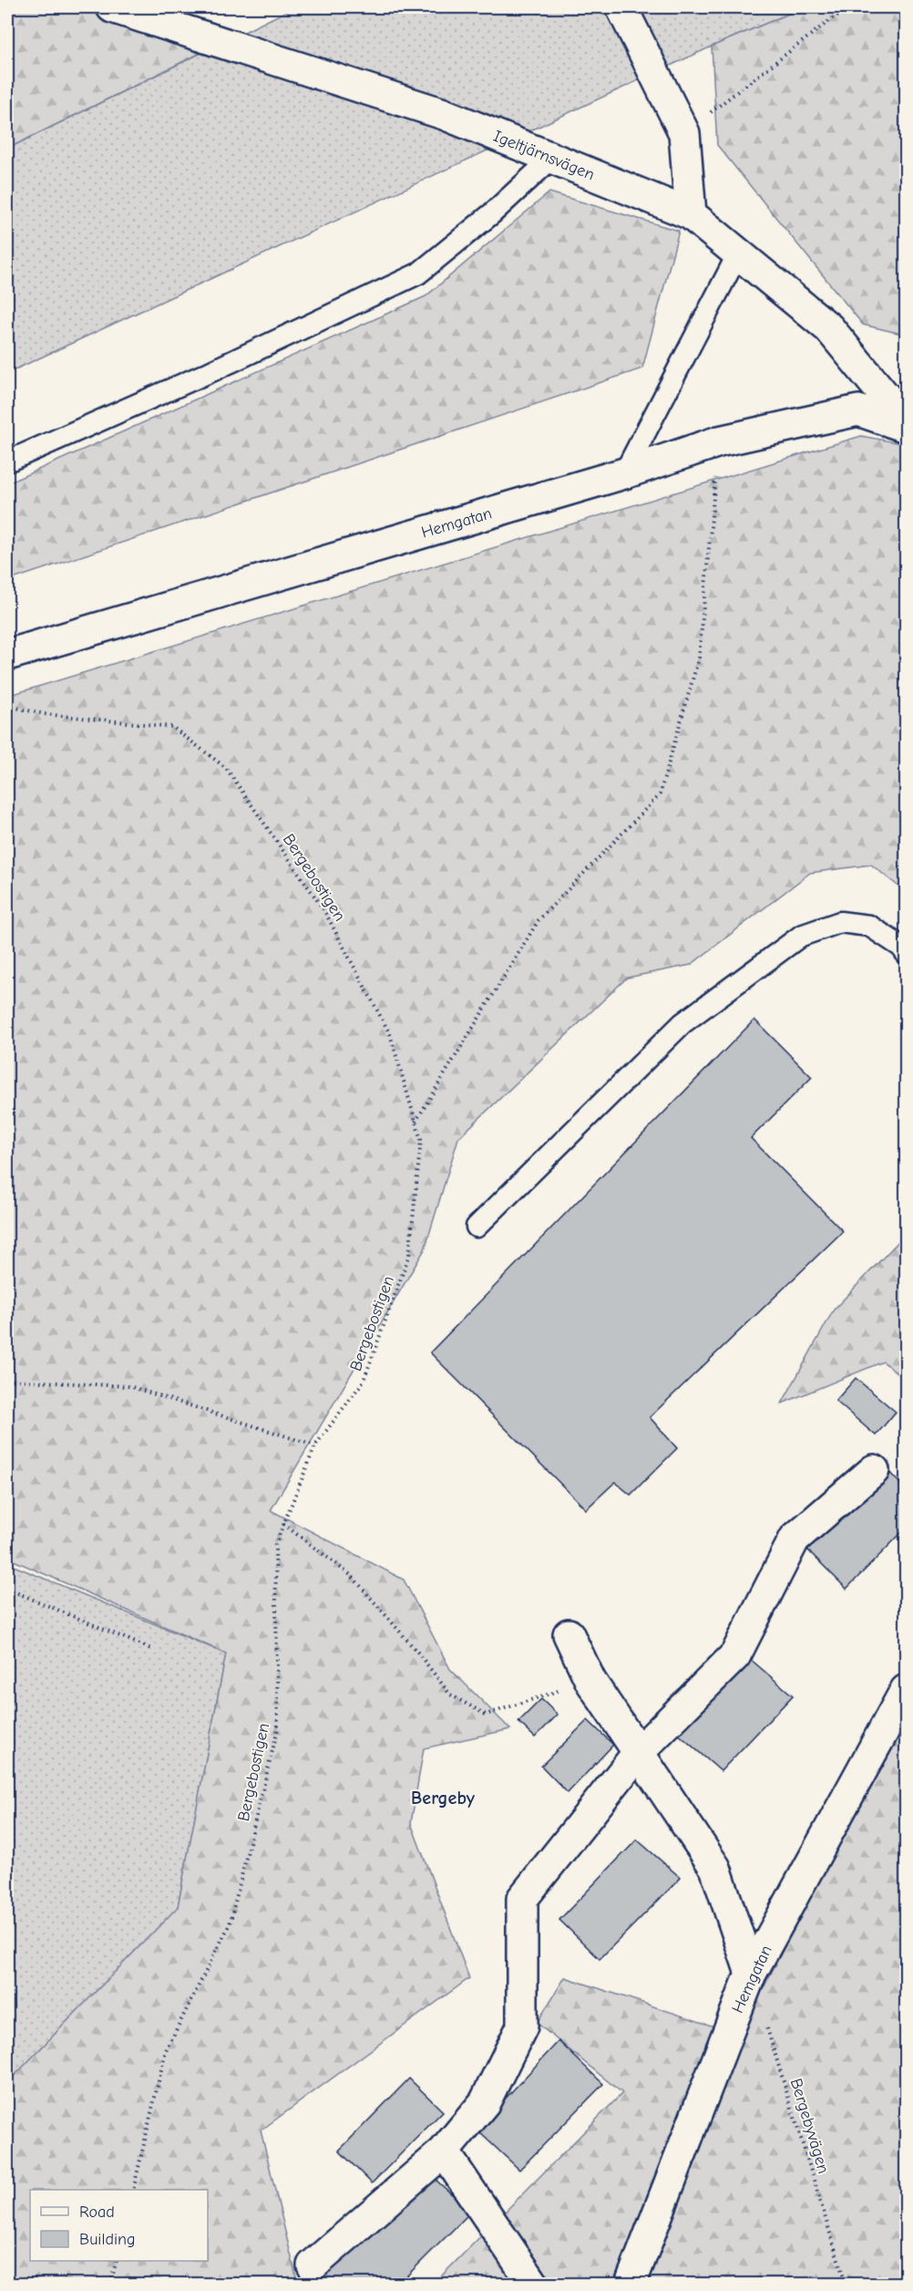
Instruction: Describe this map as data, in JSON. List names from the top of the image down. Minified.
{"streets":{"street":["Igeltjärnsvägen","Hemgatan"],"path":["Bergebostigen","Bergebyvägen"]},"districts":["Bergeby"],"legend":["Road","Building"]}
